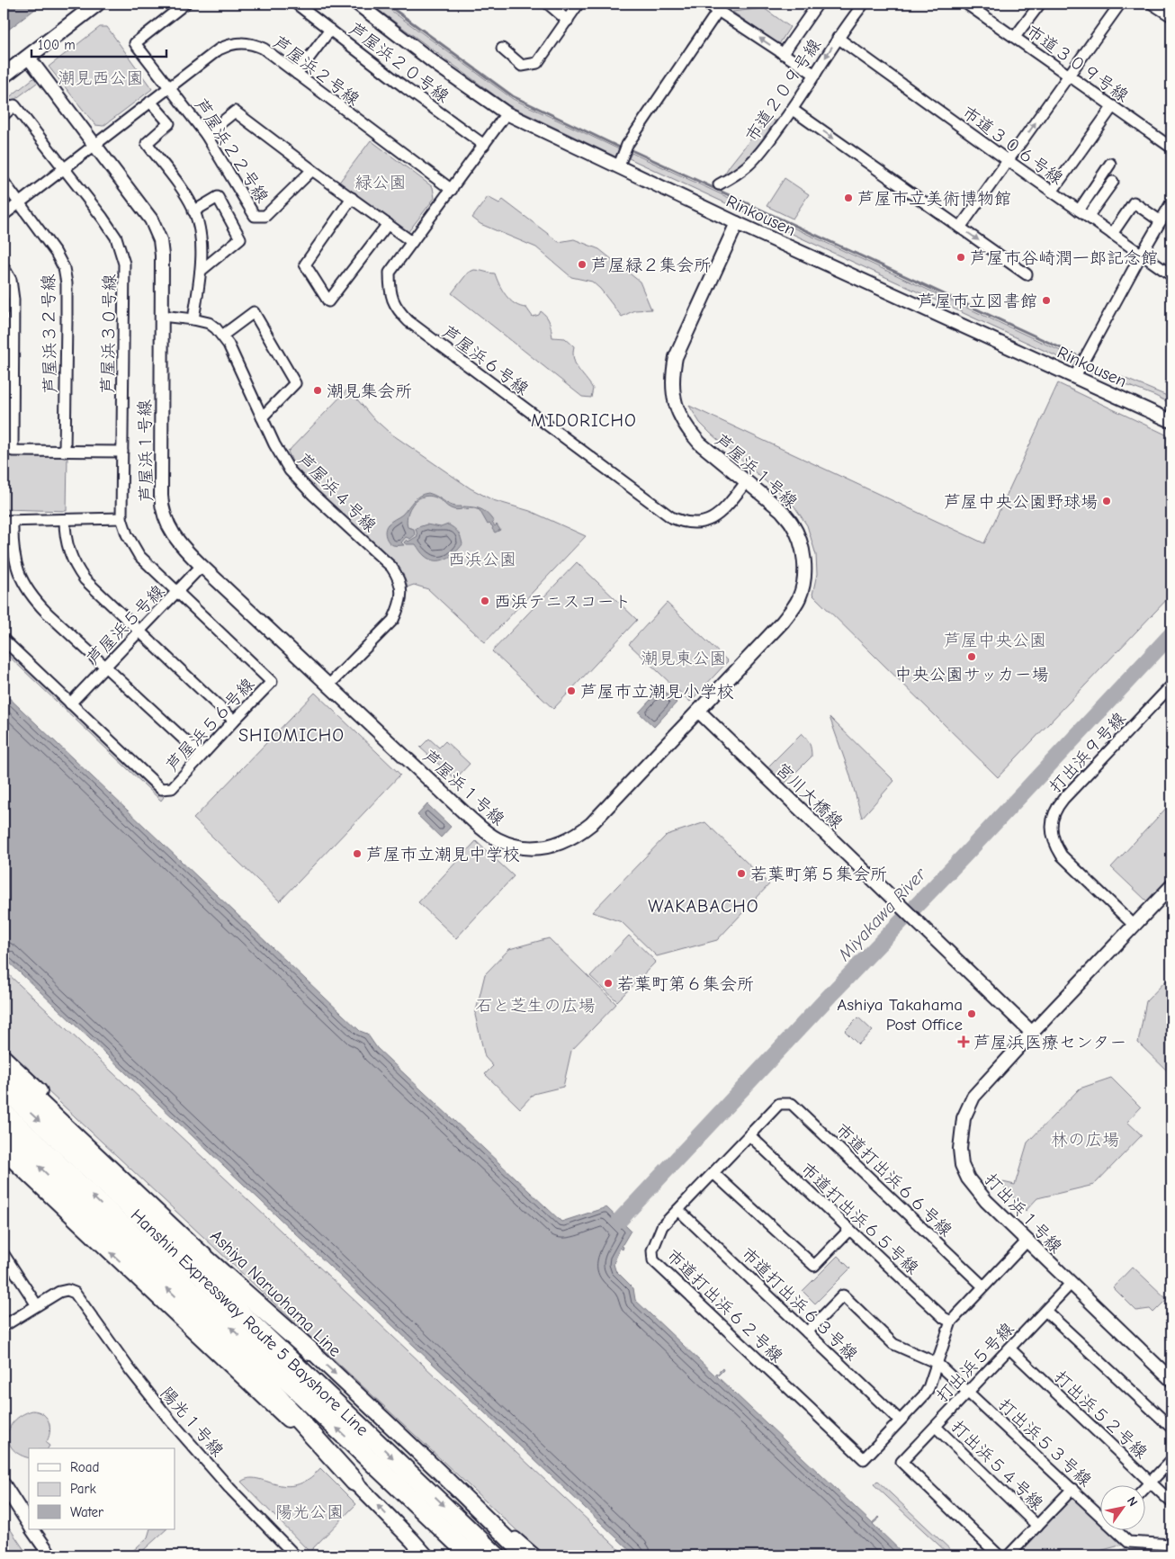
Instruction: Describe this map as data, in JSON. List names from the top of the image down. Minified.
{"streets":{"highway":["Hanshin Expressway Route 5 Bayshore Line"],"main road":["Ashiya Naruohama Line"],"street":["芦屋浜２０号線","市道３０９号線","芦屋浜２号線","市道２０９号線","市道３０６号線","芦屋浜２２号線","Rinkousen","芦屋浜３２号線","芦屋浜３０号線","芦屋浜６号線","芦屋浜１号線","芦屋浜４号線","芦屋浜５号線","芦屋浜５６号線","打出浜９号線","宮川大橋線","市道打出浜６６号線","打出浜１号線","市道打出浜６５号線","市道打出浜６３号線","市道打出浜６２号線","打出浜５号線","打出浜５２号線","陽光１号線","打出浜５３号線","打出浜５４号線"]},"crossings":[["芦屋浜２０号線","芦屋浜６号線"],["芦屋浜２号線","芦屋浜２２号線"],["芦屋浜２号線","芦屋浜３２号線"],["芦屋浜２号線","芦屋浜３０号線"],["芦屋浜２号線","芦屋浜６号線"],["芦屋浜２号線","芦屋浜１号線"],["市道２０９号線","市道３０６号線"],["Rinkousen","芦屋浜６号線"],["Rinkousen","芦屋浜１号線"],["芦屋浜６号線","芦屋浜１号線"],["芦屋浜１号線","芦屋浜４号線"],["芦屋浜１号線","芦屋浜５号線"],["芦屋浜１号線","宮川大橋線"],["芦屋浜５号線","芦屋浜５６号線"],["打出浜９号線","打出浜１号線"],["宮川大橋線","打出浜１号線"],["市道打出浜６６号線","市道打出浜６２号線"],["打出浜１号線","打出浜５号線"],["市道打出浜６５号線","市道打出浜６２号線"],["市道打出浜６３号線","市道打出浜６２号線"],["市道打出浜６３号線","打出浜５３号線"],["打出浜５号線","打出浜５２号線"],["打出浜５号線","打出浜５３号線"],["打出浜５号線","打出浜５４号線"]],"districts":["MIDORICHO","SHIOMICHO","WAKABACHO"],"water":["Miyakawa River"],"parks":["潮見西公園","緑公園","西浜公園","芦屋中央公園","潮見東公園","石と芝生の広場","林の広場","陽光公園"],"places":{"other":["芦屋市立美術博物館","芦屋市谷崎潤一郎記念館","芦屋緑２集会所","芦屋市立図書館","潮見集会所","芦屋中央公園野球場","西浜テニスコート","中央公園サッカー場","芦屋市立潮見小学校","芦屋市立潮見中学校","若葉町第５集会所","若葉町第６集会所","Ashiya Takahama Post Office"],"health":["芦屋浜医療センター"]},"legend":["Road","Park","Water"],"scale_bar":"100 m","north":"top right"}
